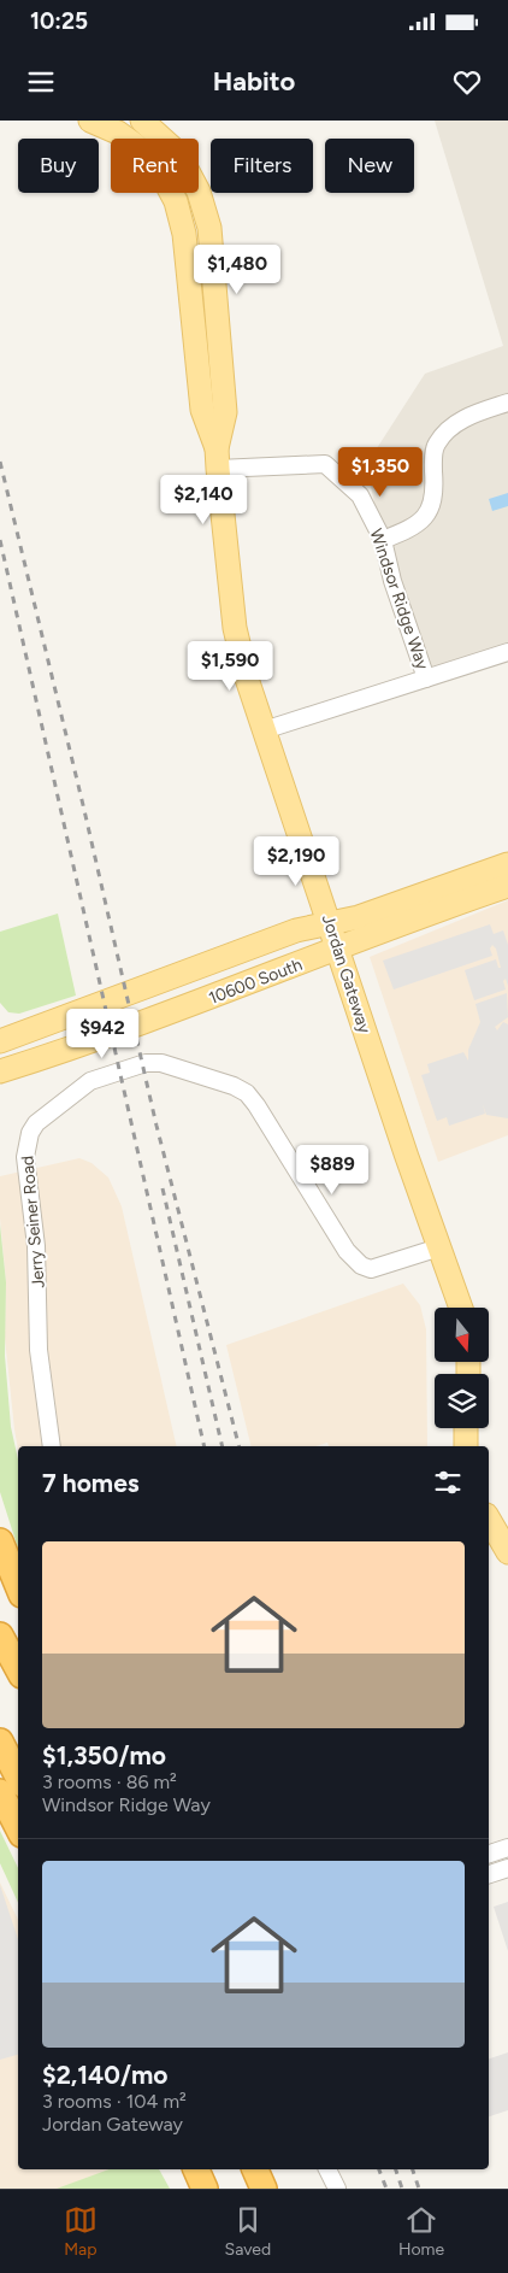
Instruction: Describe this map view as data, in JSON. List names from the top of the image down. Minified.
{"streets":{"main road":["Jordan Gateway","10600 South"],"street":["Windsor Ridge Way","Jerry Seiner Road"]},"crossings":[["Windsor Ridge Way","Jordan Gateway"],["Jordan Gateway","10600 South"],["Jordan Gateway","Jerry Seiner Road"]],"north":"bottom","page":{"status":"10:25","header":"Habito","chip":["Buy","Rent","Filters","New"],"price":["$1,480","$1,350","$2,140","$1,590","$2,190","$942","$889"],"heading":"7 homes","list":[{"name":"$1,350/mo","note":"3 rooms · 86 m² · Windsor Ridge Way"},{"name":"$2,140/mo","note":"3 rooms · 104 m² · Jordan Gateway"}],"tabs":["Map","Saved","Home"]}}
